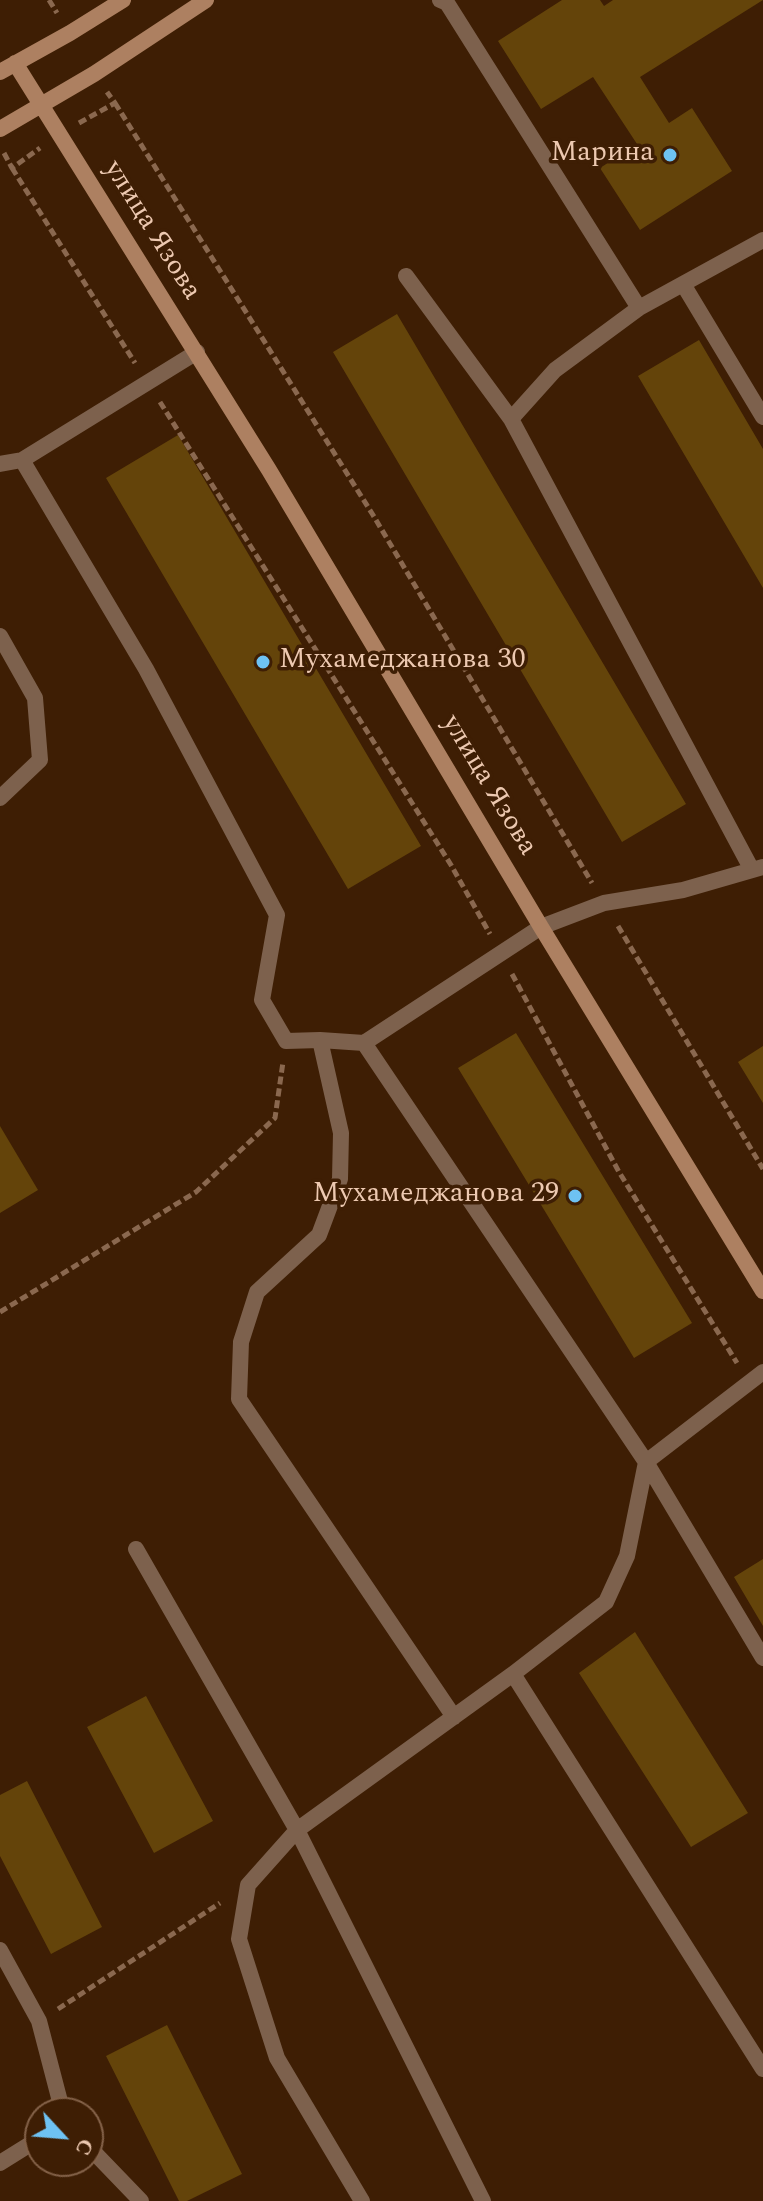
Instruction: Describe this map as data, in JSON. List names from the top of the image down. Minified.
{"streets":{"street":["улица Язова"]},"places":["Марина","Мухамеджанова 30","Мухамеджанова 29"],"north":"bottom right"}
